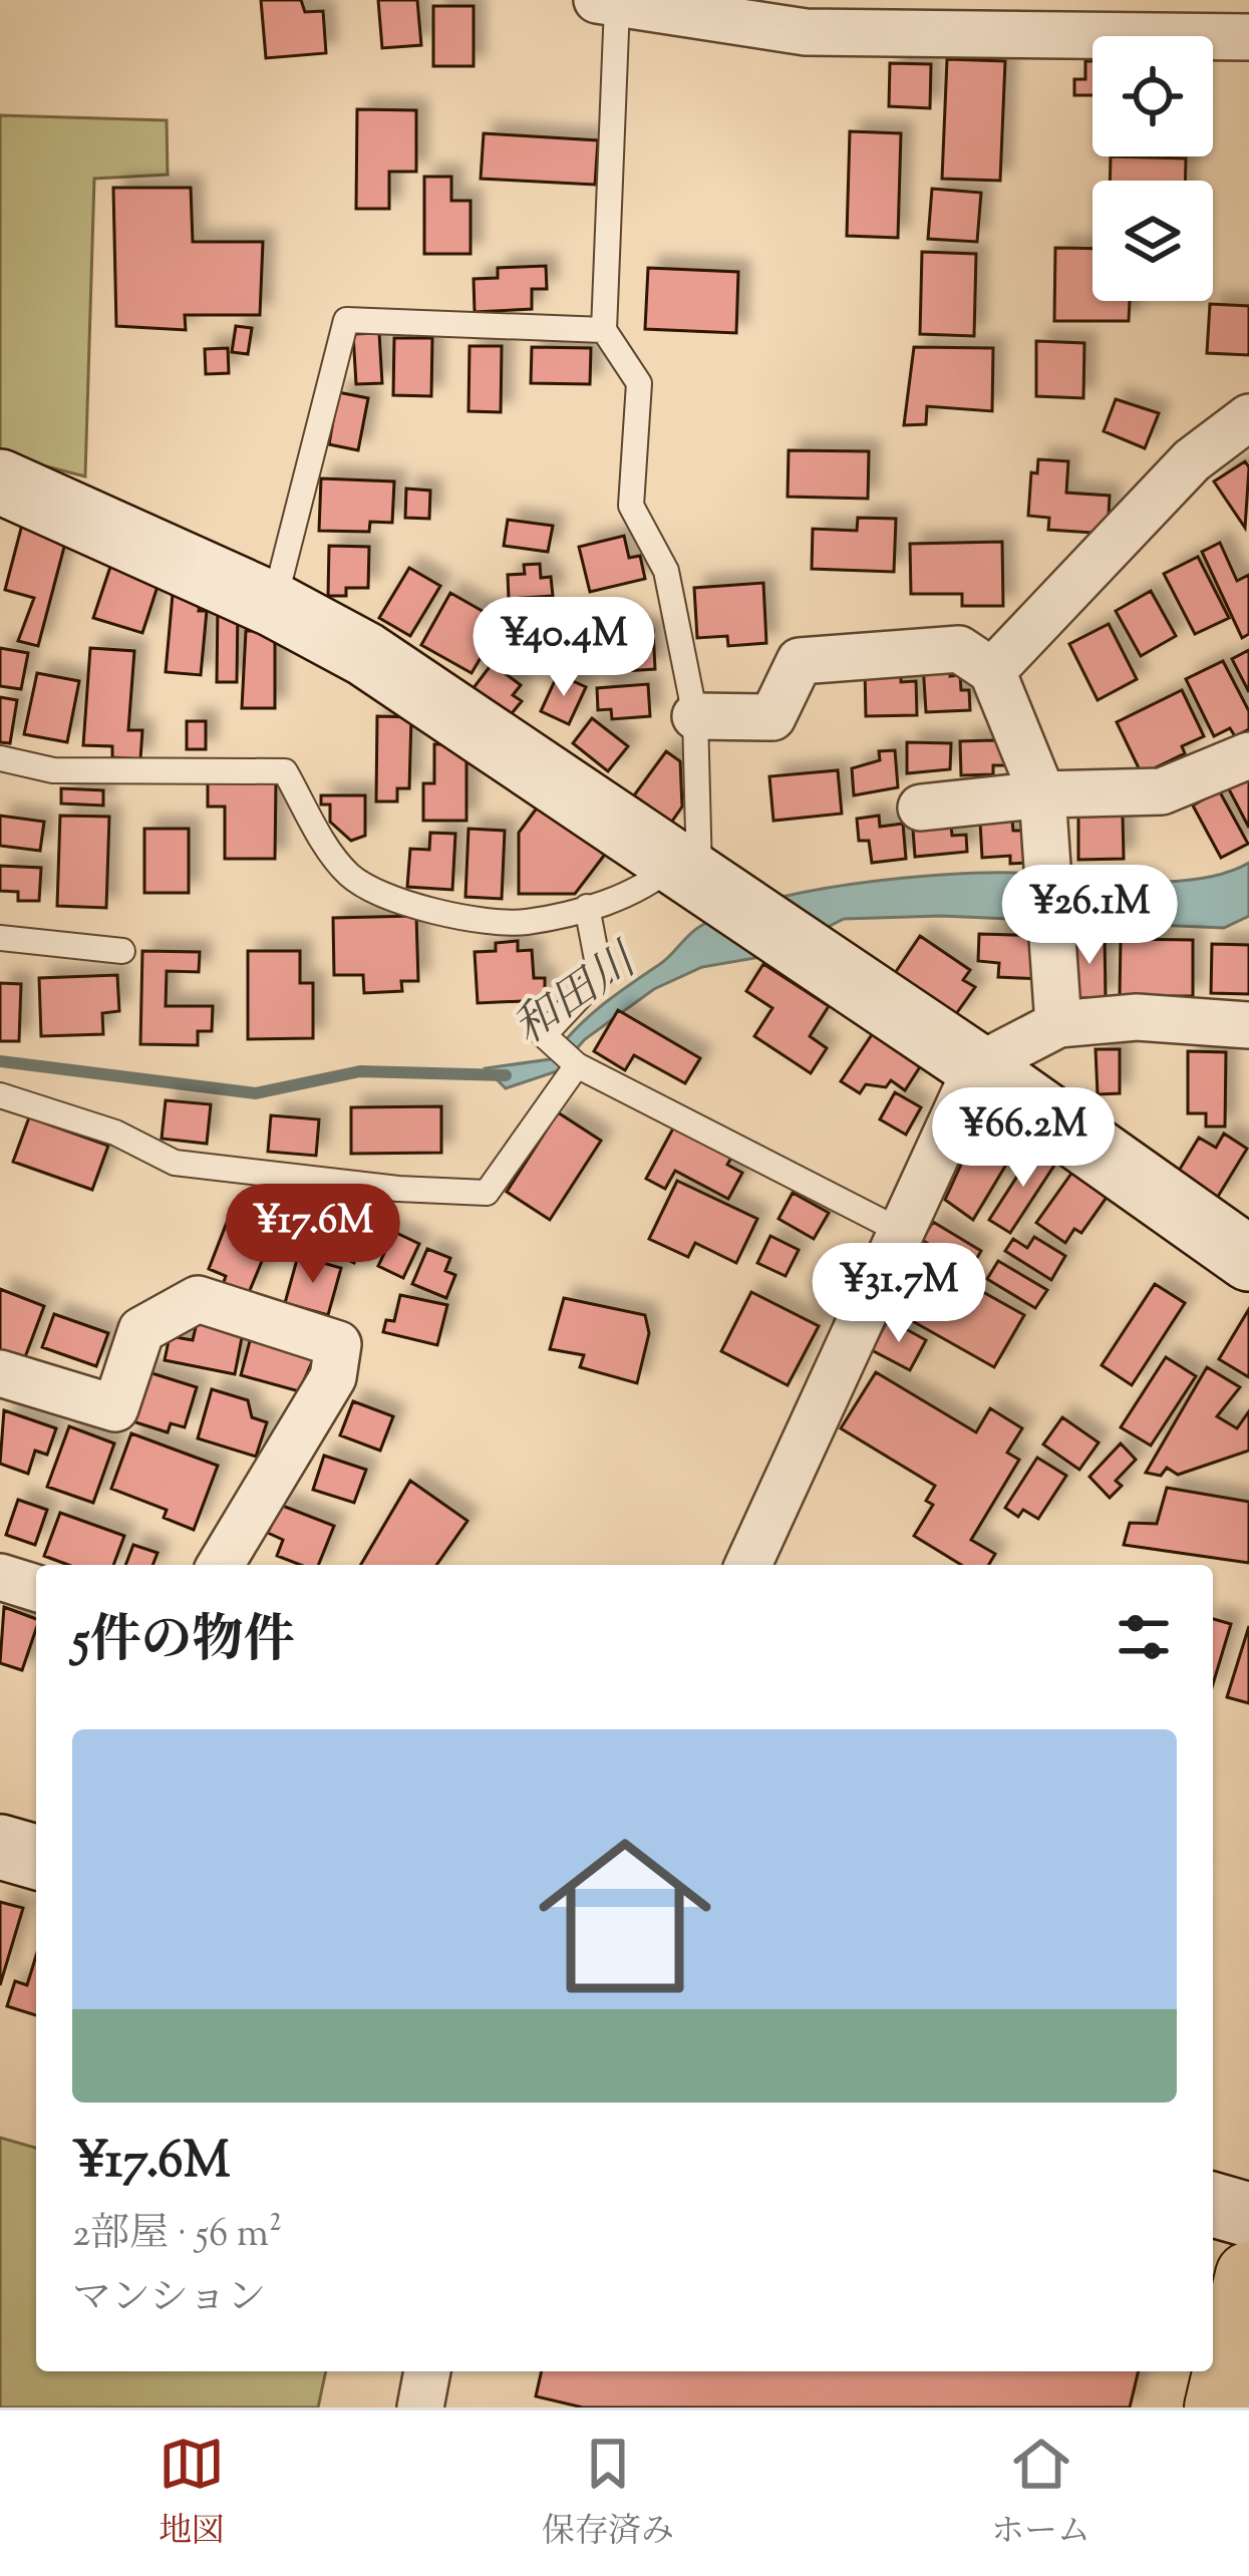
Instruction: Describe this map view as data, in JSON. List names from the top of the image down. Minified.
{"water":["和田川"],"page":{"price":["¥40.4M","¥26.1M","¥66.2M","¥17.6M","¥31.7M"],"heading":"5件の物件","list":[{"name":"¥17.6M","note":"2部屋 · 56 m² · マンション"}],"tabs":["地図","保存済み","ホーム"]}}
